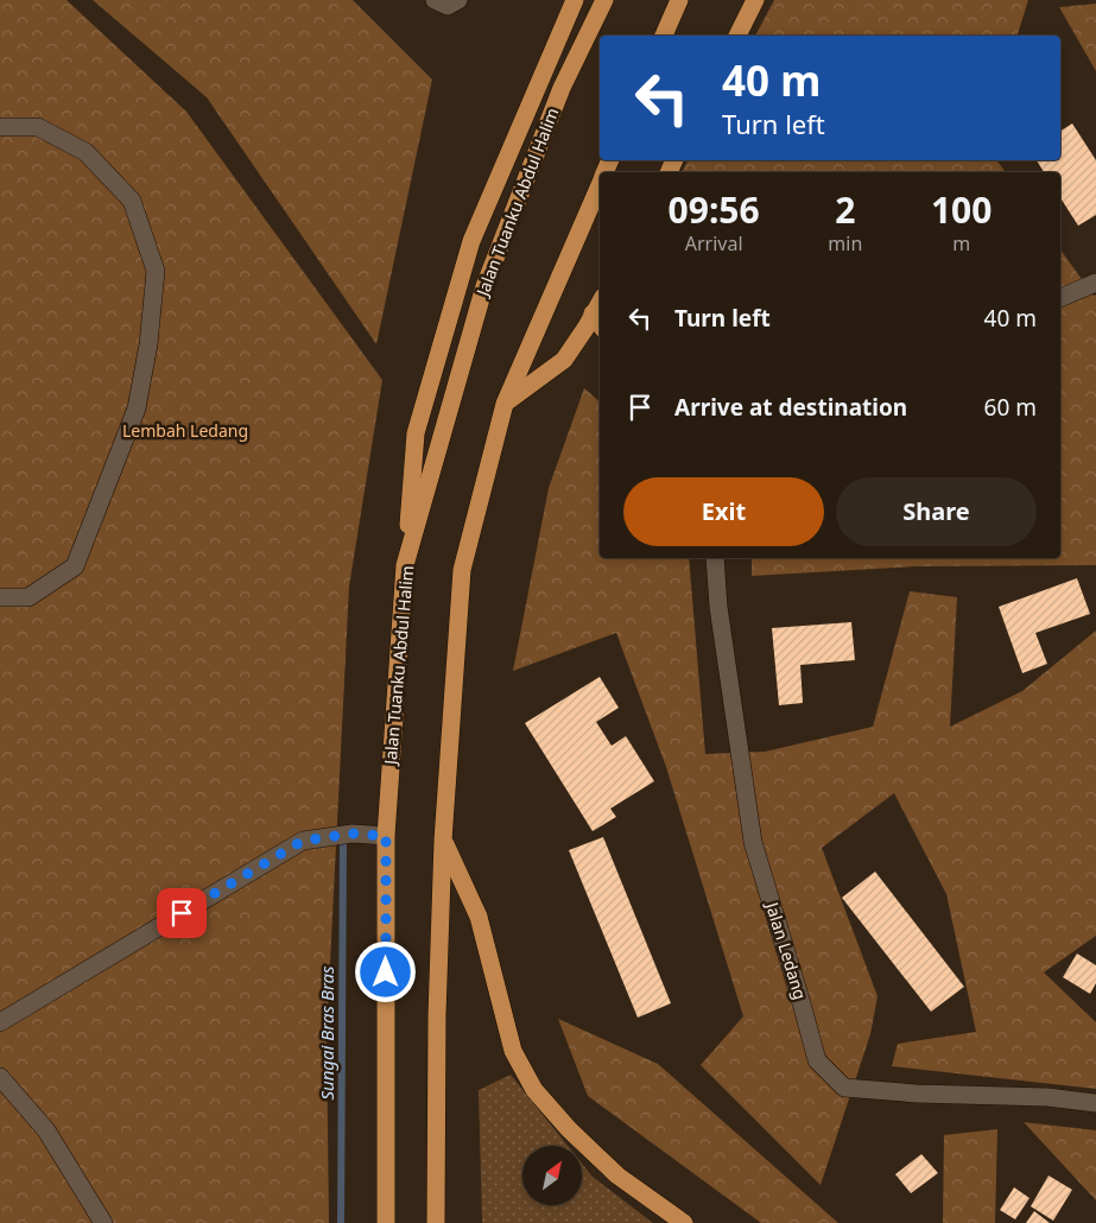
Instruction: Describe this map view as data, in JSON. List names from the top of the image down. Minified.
{"streets":{"main road":["Jalan Tuanku Abdul Halim"],"street":["Jalan Ledang"]},"water":["Sungai Bras Bras"],"parks":["Lembah Ledang"],"north":"top right","page":{"turn":["40 m","Turn left"],"eta":["09:56","Arrival","2","min","100","m"],"list":[{"name":"Turn left","value":"40 m"},{"name":"Arrive at destination","value":"60 m"}],"buttons":["Exit","Share"]}}
